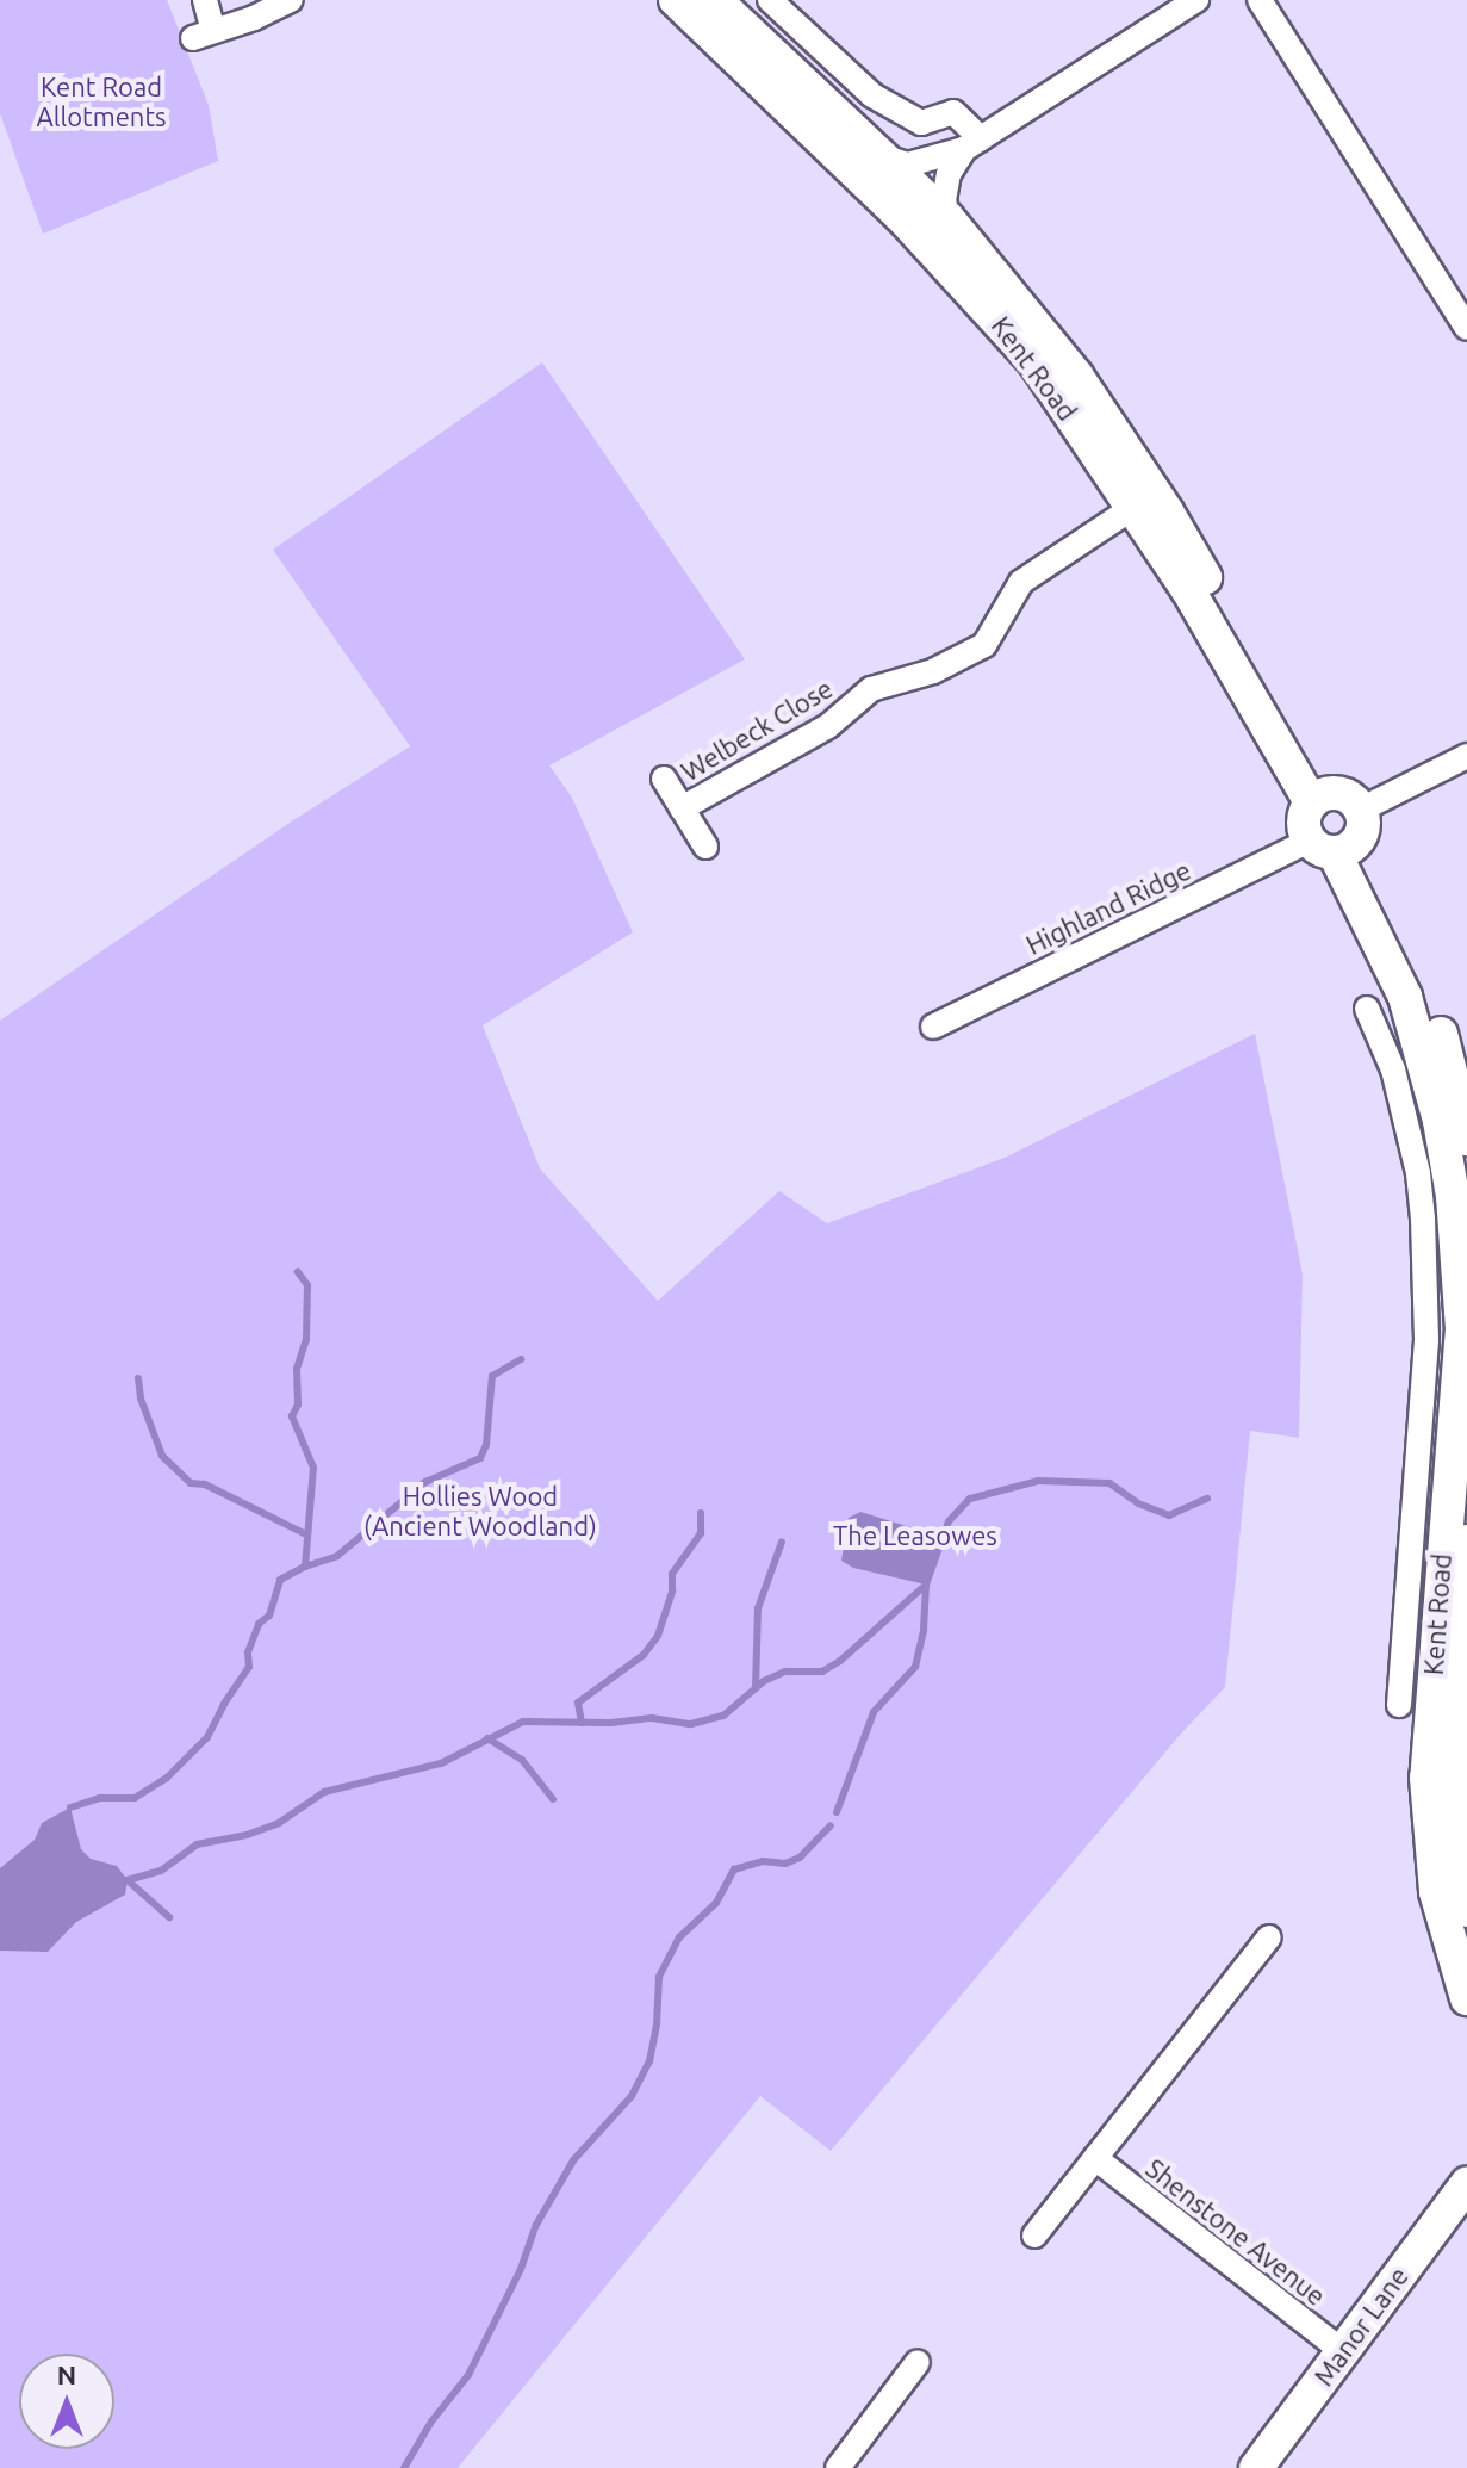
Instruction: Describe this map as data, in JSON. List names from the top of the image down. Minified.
{"streets":{"main road":["Kent Road","Manor Lane"],"street":["Welbeck Close","Highland Ridge","Shenstone Avenue"]},"crossings":[["Kent Road","Welbeck Close"],["Kent Road","Highland Ridge"],["Shenstone Avenue","Manor Lane"]],"parks":["Kent Road Allotments","Hollies Wood (Ancient Woodland)","The Leasowes"],"north":"top"}
